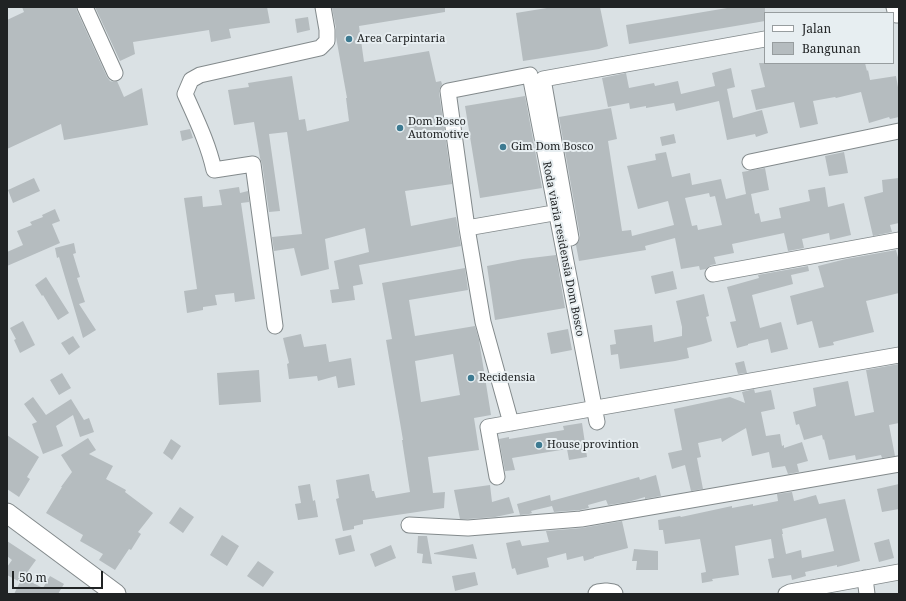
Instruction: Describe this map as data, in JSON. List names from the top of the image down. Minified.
{"streets":{"street":["Roda viaria residensia Dom Bosco"]},"places":["Area Carpintaria","Dom Bosco Automotive","Gim Dom Bosco","Recidensia","House provintion"],"legend":["Jalan","Bangunan"],"scale_bar":"50 m"}
